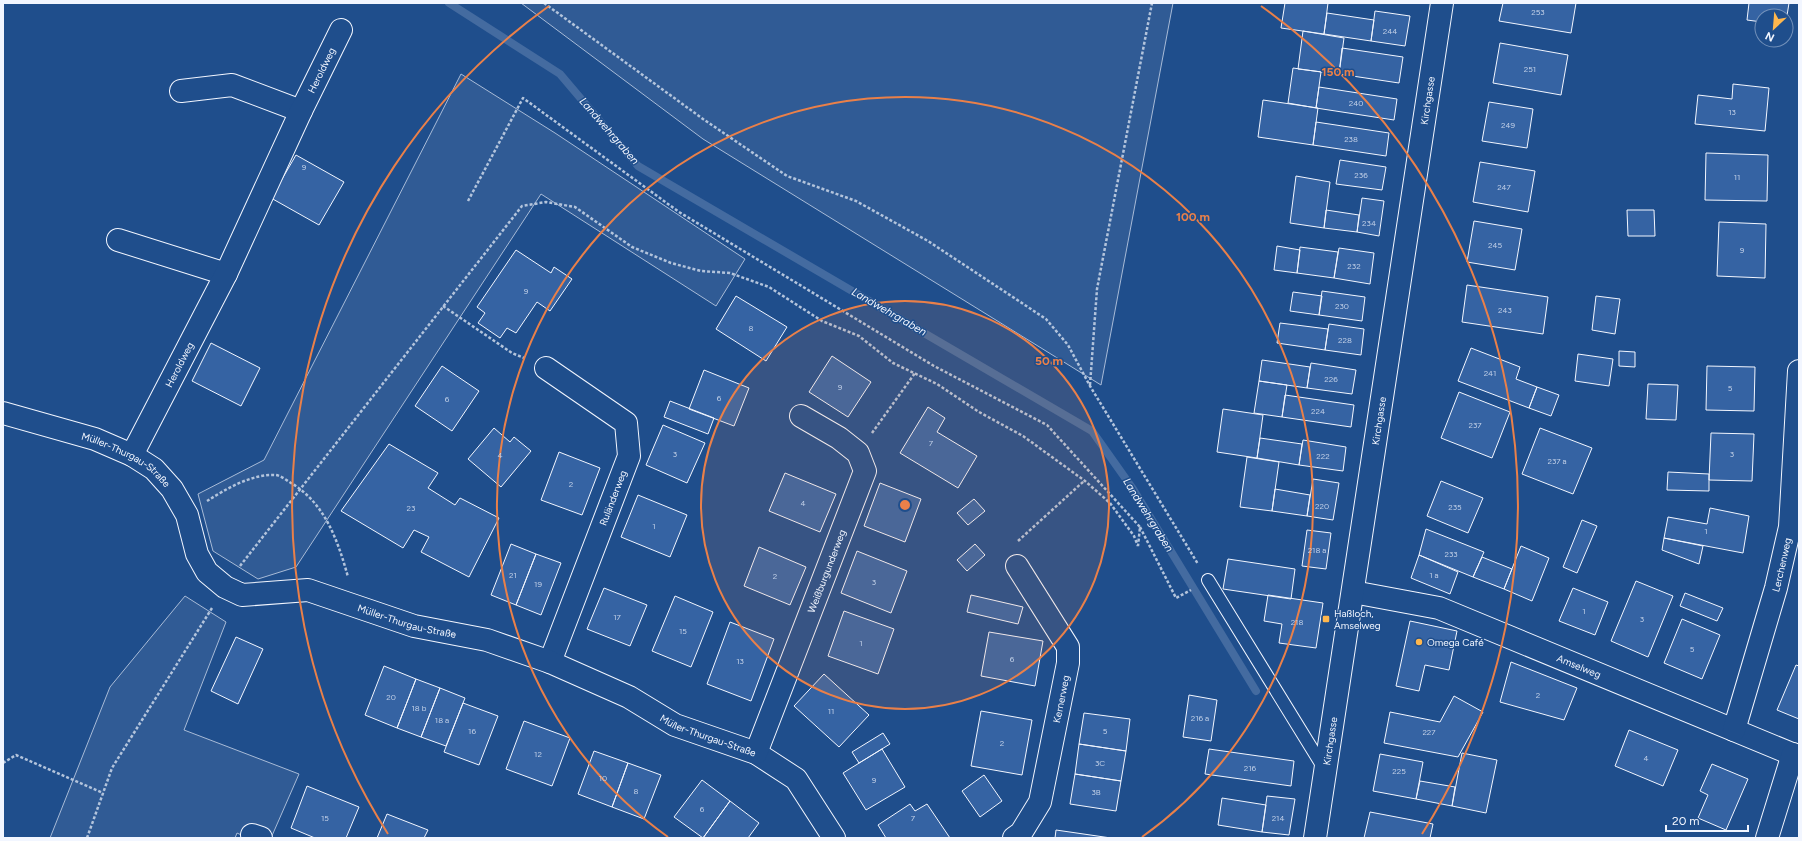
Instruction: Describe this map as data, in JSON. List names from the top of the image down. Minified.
{"streets":{"street":["Heroldweg","Kirchgasse","Müller-Thurgau-Straße","Ruländerweg","Lerchenweg","Weißburgunderweg","Amselweg","Kernerweg"]},"crossings":[["Heroldweg","Müller-Thurgau-Straße"],["Kirchgasse","Amselweg"],["Müller-Thurgau-Straße","Ruländerweg"],["Müller-Thurgau-Straße","Weißburgunderweg"],["Lerchenweg","Amselweg"]],"water":["Landwehrgraben"],"places":{"transit":["Haßloch, Amselweg"],"other":["Omega Café"]},"house_numbers":["253","244","251","240","13","249","238","9","236","11","247","234","245","9","232","9","230","243","8","228","241","226","9","5","6","6","224","237","7","3","3","4","222","237 a","2","4","220","235","23","1","1","218 a","233","21","1 a","2","3","19","1","17","3","218","15","1","5","6","13","2","20","18 b","11","216 a","18 a","16","5","227","2","12","4","3C","216","225","10","9","8","3B","6","15","7","214"],"scale_bar":"20 m","north":"bottom left","rings":["150 m","100 m","50 m"]}
